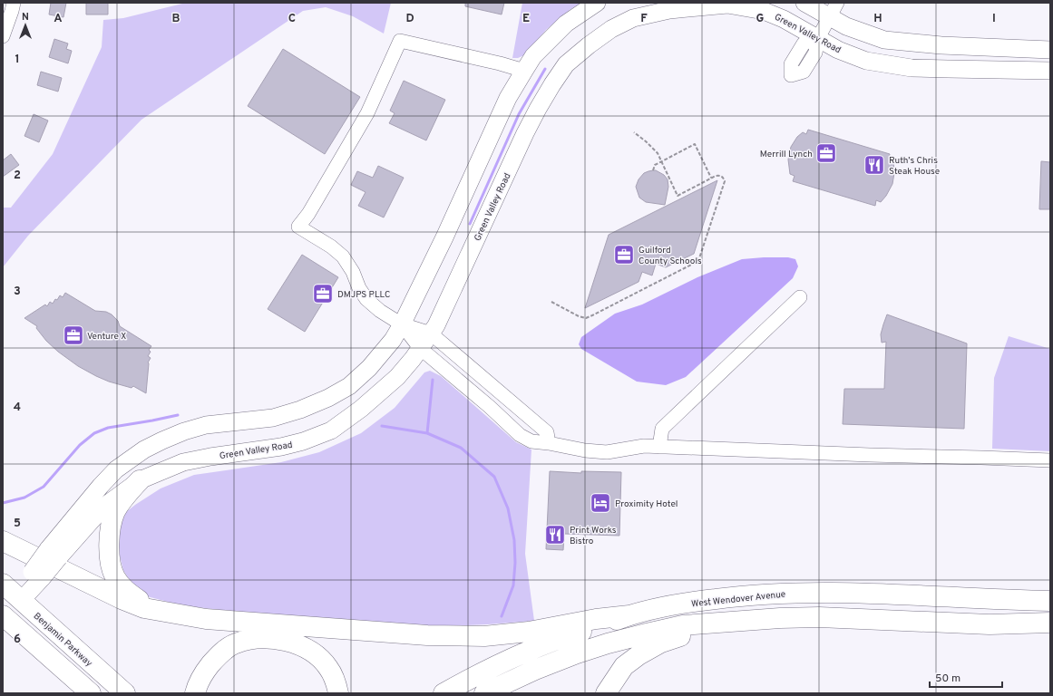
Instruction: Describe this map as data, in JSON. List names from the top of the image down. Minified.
{"streets":{"highway":["Green Valley Road","West Wendover Avenue","Benjamin Parkway"]},"crossings":[["Green Valley Road","Benjamin Parkway"]],"places":{"office":["Merrill Lynch","Guilford County Schools","DMJPS PLLC","Venture X"],"restaurant":["Ruth's Chris Steak House","Print Works Bistro"],"hotel":["Proximity Hotel"]},"scale_bar":"50 m","north":"top","grid":{"columns":["A","B","C","D","E","F","G","H","I"],"rows":["1","2","3","4","5","6"]}}
